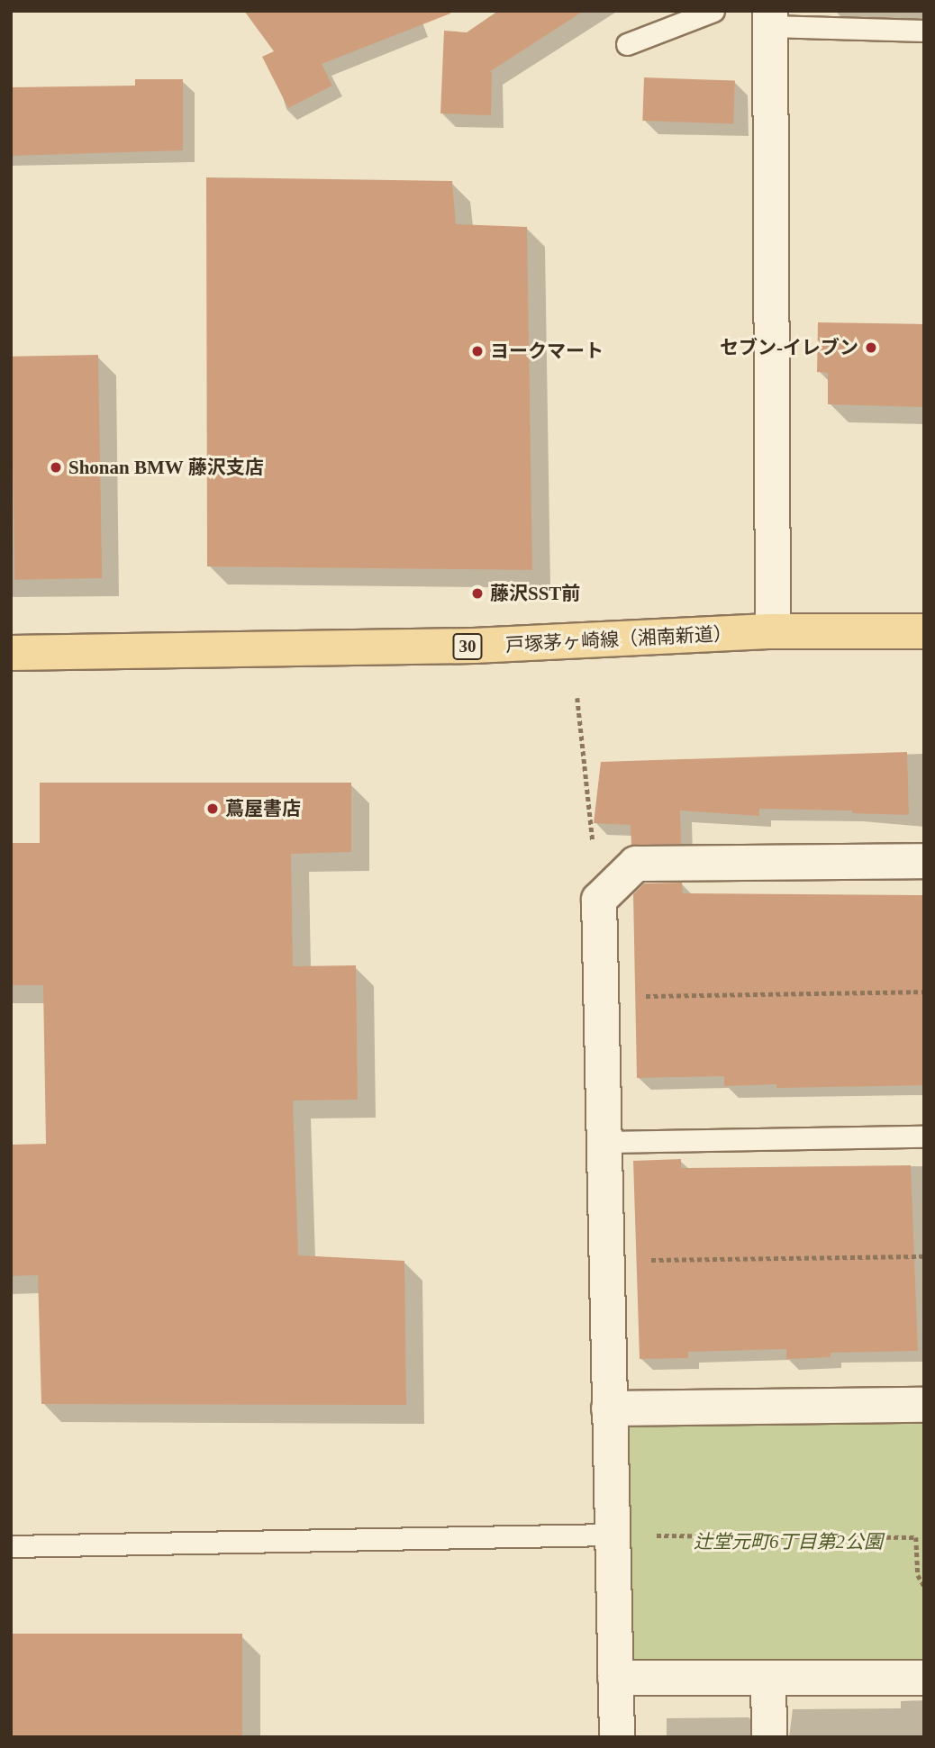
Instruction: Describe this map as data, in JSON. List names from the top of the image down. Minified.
{"streets":{"main road":["戸塚茅ヶ崎線（湘南新道）","30"]},"parks":["辻堂元町6丁目第2公園"],"places":["セブン-イレブン","ヨークマート","Shonan BMW 藤沢支店","藤沢SST前","蔦屋書店"]}
